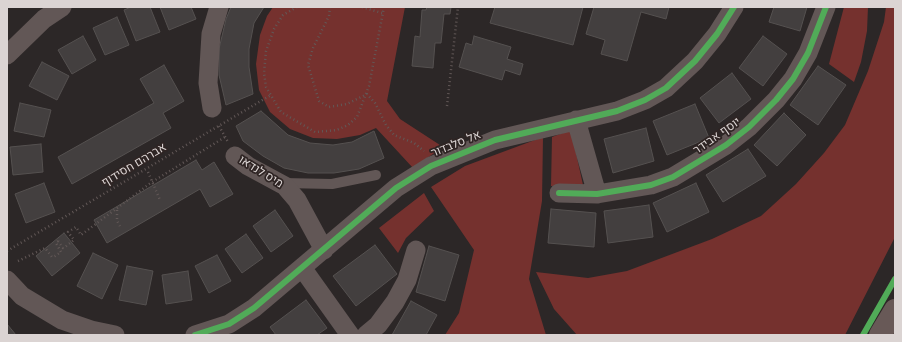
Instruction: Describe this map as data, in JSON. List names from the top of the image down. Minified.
{"streets":{"street":["יוסף אבידר","אל סלבדור","מיס לנדאו"],"path":["אברהם חסידוף"]},"crossings":[["אל סלבדור","מיס לנדאו"]]}
